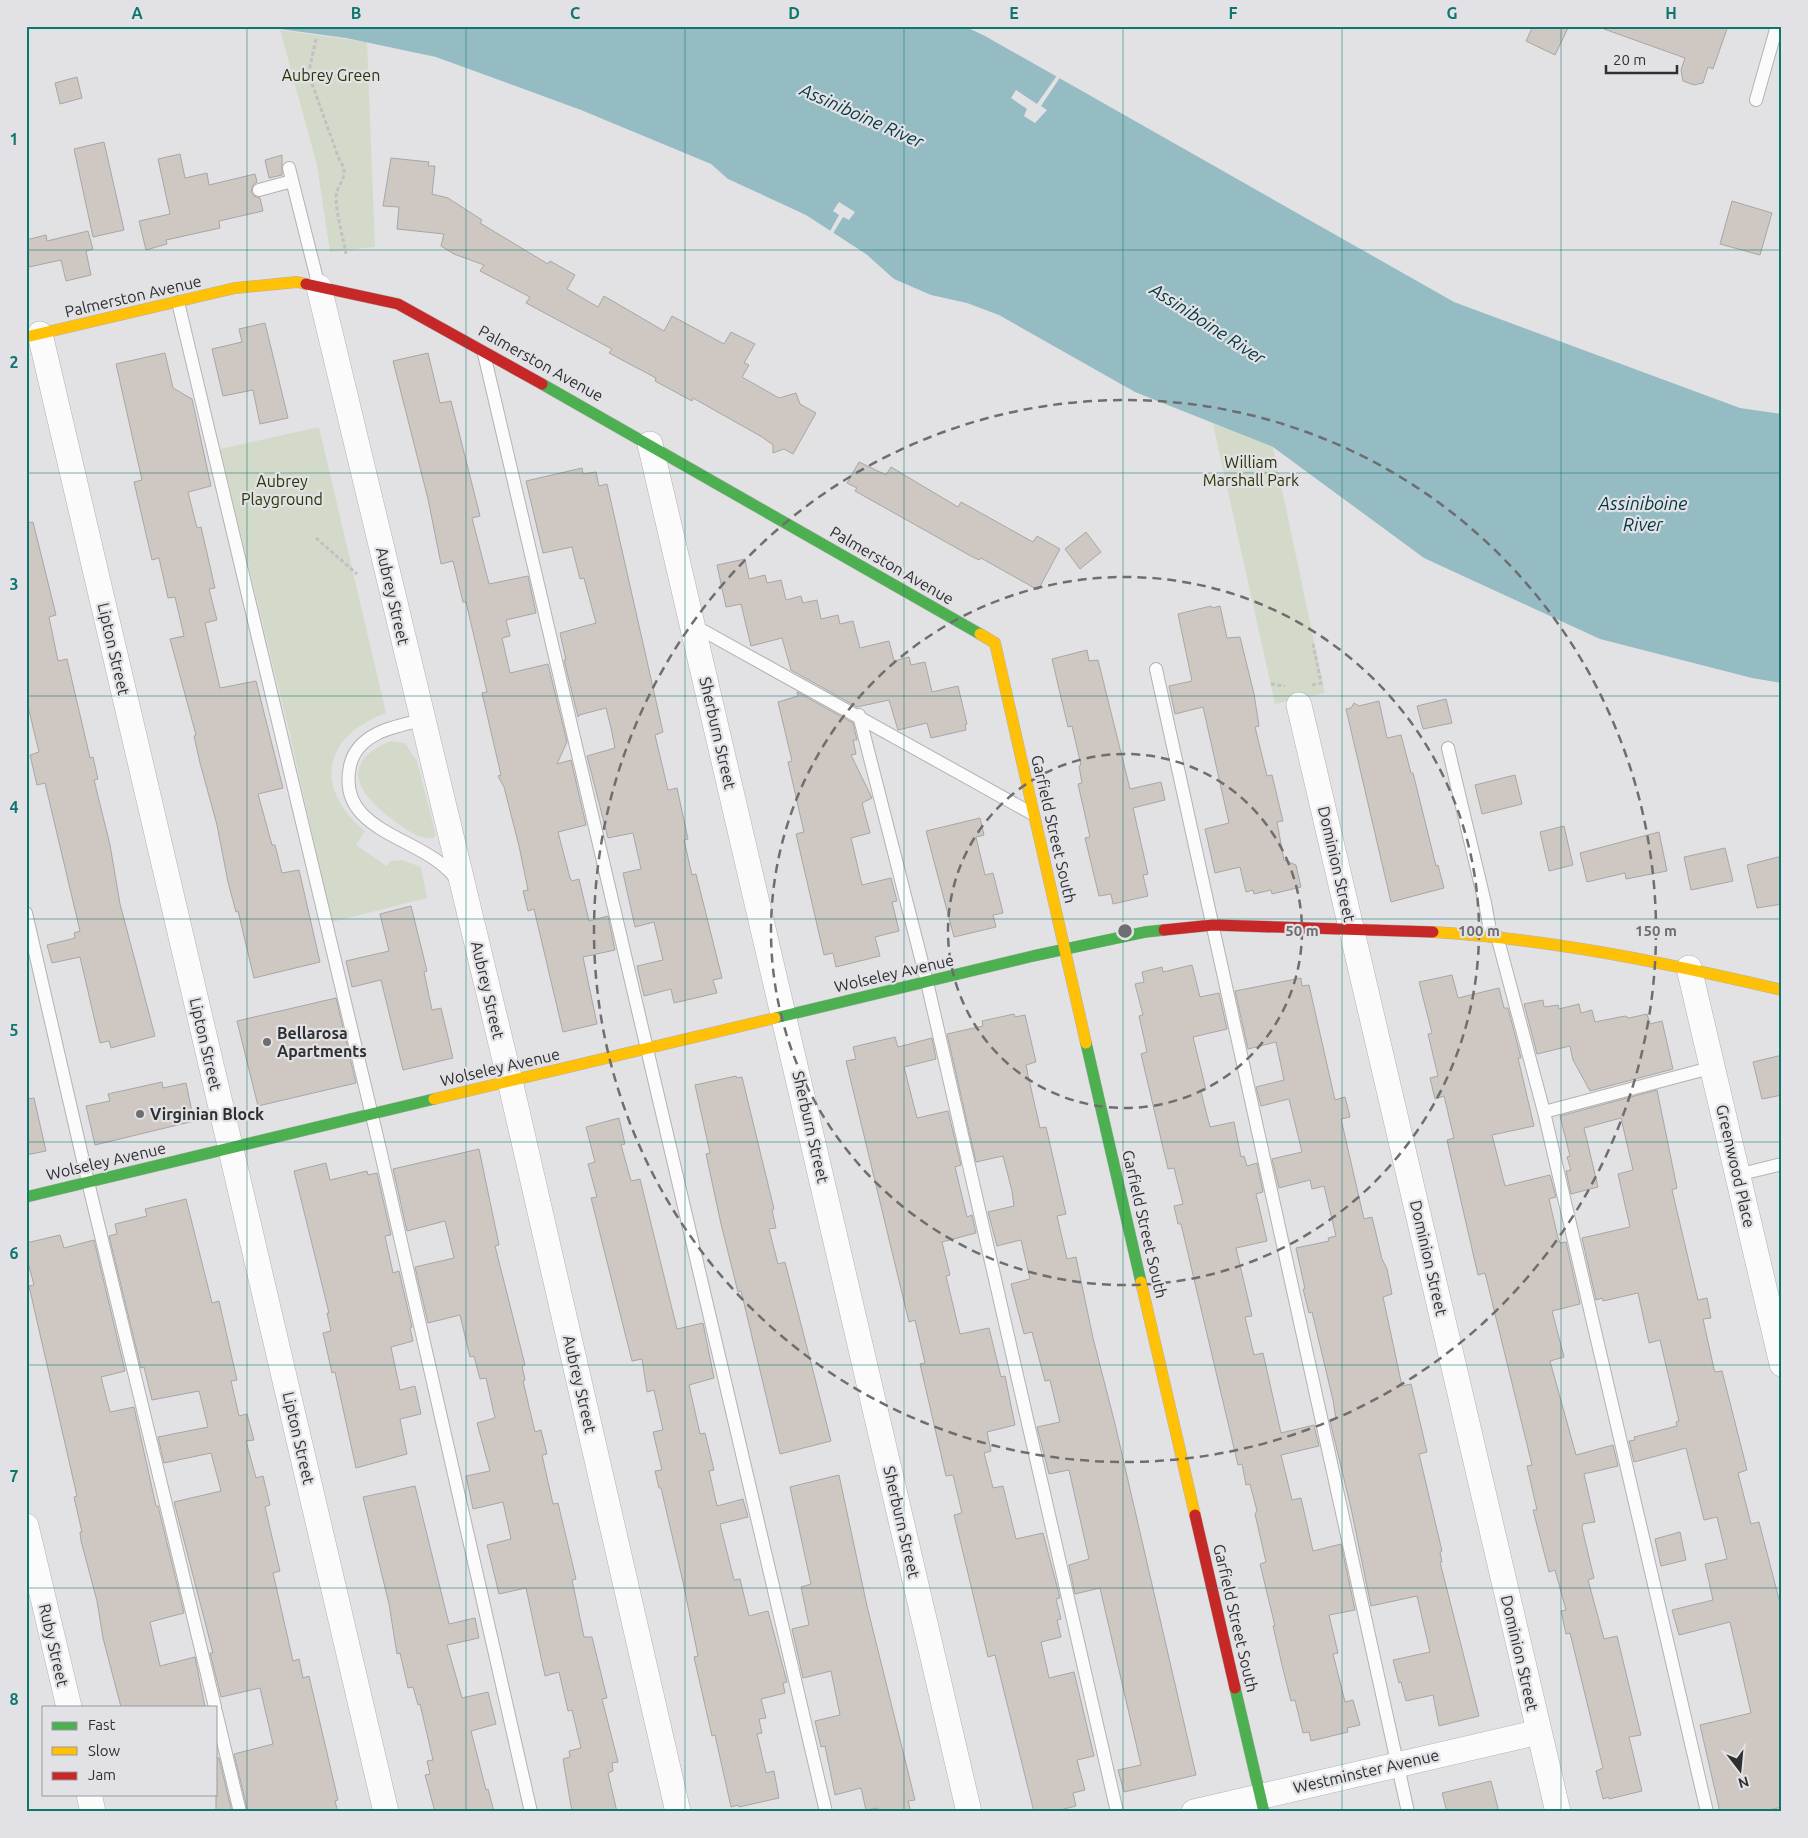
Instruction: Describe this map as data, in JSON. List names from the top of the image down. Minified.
{"streets":{"street":["Palmerston Avenue","Aubrey Street","Lipton Street","Sherburn Street","Garfield Street South","Dominion Street","Wolseley Avenue","Greenwood Place","Ruby Street","Westminster Avenue"]},"crossings":[["Palmerston Avenue","Aubrey Street"],["Palmerston Avenue","Lipton Street"],["Palmerston Avenue","Sherburn Street"],["Palmerston Avenue","Garfield Street South"],["Aubrey Street","Wolseley Avenue"],["Lipton Street","Wolseley Avenue"],["Sherburn Street","Wolseley Avenue"],["Garfield Street South","Wolseley Avenue"],["Garfield Street South","Westminster Avenue"],["Dominion Street","Wolseley Avenue"],["Dominion Street","Westminster Avenue"],["Wolseley Avenue","Greenwood Place"]],"water":["Assiniboine River"],"parks":["Aubrey Green","William Marshall Park","Aubrey Playground"],"places":["Bellarosa Apartments","Virginian Block"],"legend":["Fast","Slow","Jam"],"scale_bar":"20 m","north":"bottom","grid":{"columns":["A","B","C","D","E","F","G","H"],"rows":["1","2","3","4","5","6","7","8"]},"rings":["50 m","100 m","150 m"]}
